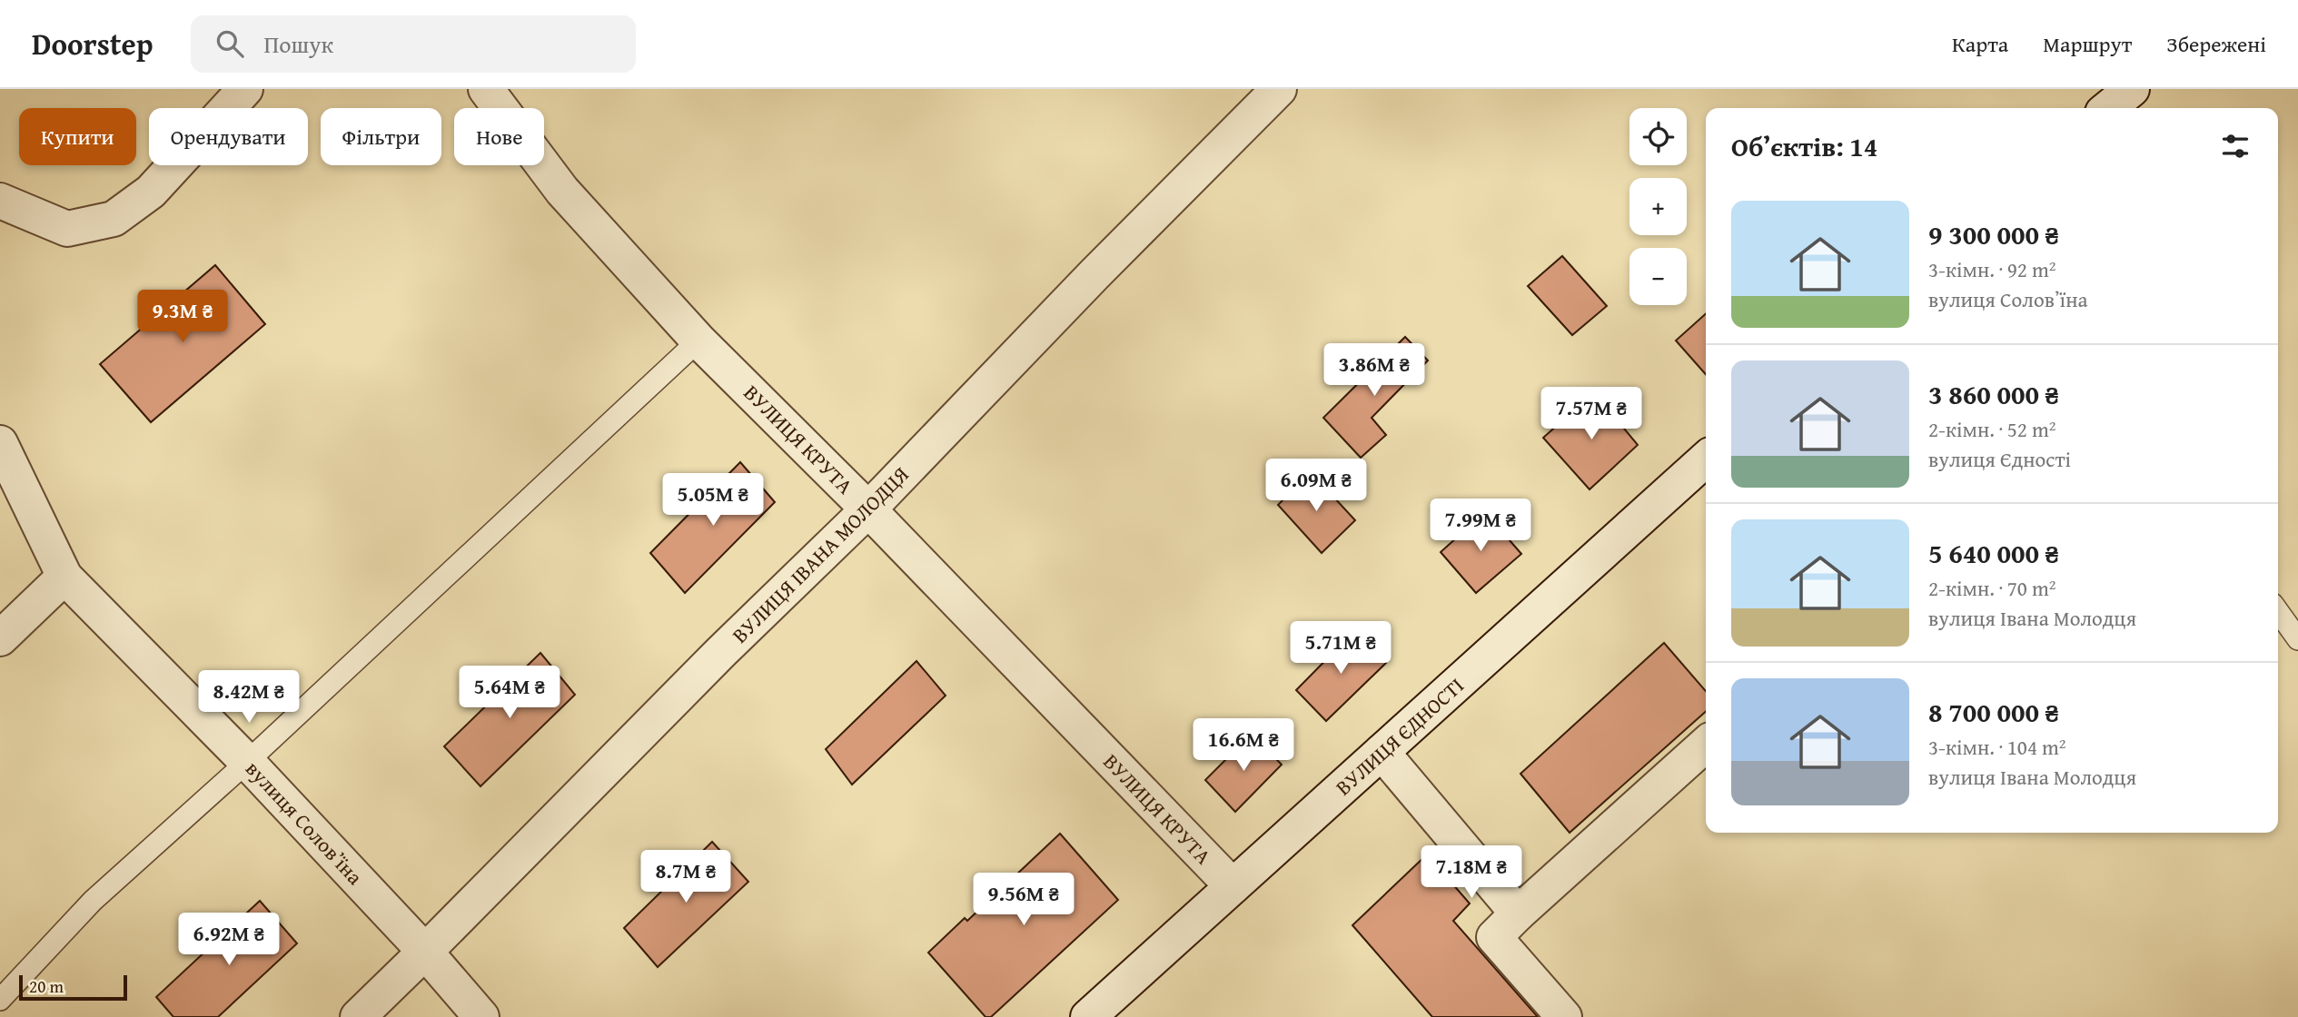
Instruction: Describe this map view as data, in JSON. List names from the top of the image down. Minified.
{"streets":{"street":["ВУЛИЦЯ КРУТА","ВУЛИЦЯ ІВАНА МОЛОДЦЯ","ВУЛИЦЯ ЄДНОСТІ","вулиця Соловʼїна"]},"crossings":[["ВУЛИЦЯ КРУТА","ВУЛИЦЯ ІВАНА МОЛОДЦЯ"],["ВУЛИЦЯ КРУТА","ВУЛИЦЯ ЄДНОСТІ"],["ВУЛИЦЯ ІВАНА МОЛОДЦЯ","вулиця Соловʼїна"]],"scale_bar":"20 m","page":{"header":"Doorstep","search":"Пошук","nav":["Карта","Маршрут","Збережені"],"map_buttons":["+","−"],"chip":["Купити","Орендувати","Фільтри","Нове"],"heading":"Об’єктів: 14","list":[{"name":"9 300 000 ₴","note":"3-кімн. · 92 m² · вулиця Соловʼїна"},{"name":"3 860 000 ₴","note":"2-кімн. · 52 m² · вулиця Єдності"},{"name":"5 640 000 ₴","note":"2-кімн. · 70 m² · вулиця Івана Молодця"},{"name":"8 700 000 ₴","note":"3-кімн. · 104 m² · вулиця Івана Молодця"}],"price":["9.3M ₴","3.86M ₴","7.57M ₴","6.09M ₴","5.05M ₴","7.99M ₴","5.71M ₴","5.64M ₴","8.42M ₴","16.6M ₴","7.18M ₴","8.7M ₴","9.56M ₴","6.92M ₴"],"scale":"20 m"}}
